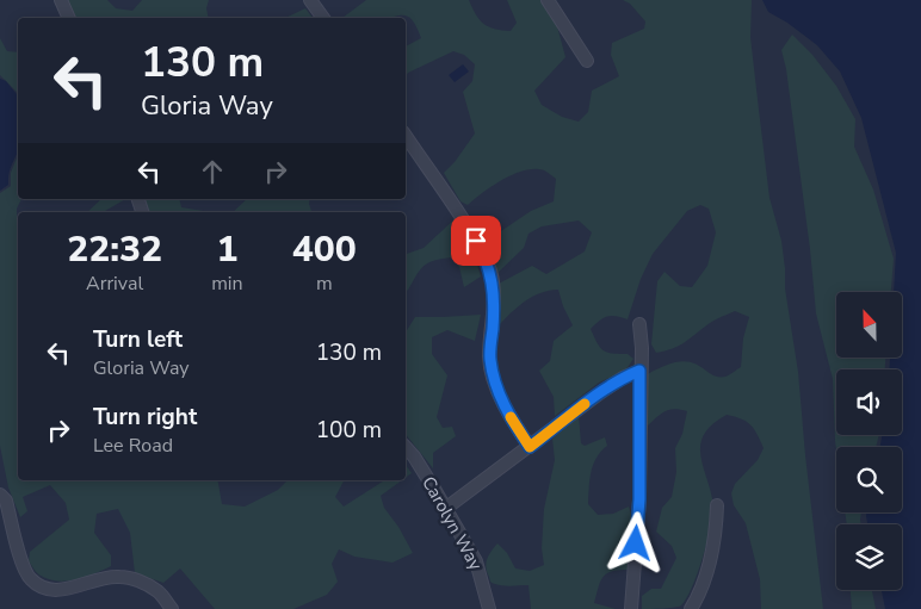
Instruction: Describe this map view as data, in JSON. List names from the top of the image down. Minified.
{"streets":{"street":["Carolyn Way"]},"north":"top","page":{"turn":["130 m","Gloria Way"],"eta":["22:32","Arrival","1","min","400","m"],"list":[{"name":"Turn left","note":"Gloria Way","value":"130 m"},{"name":"Turn right","note":"Lee Road","value":"100 m"}]}}
